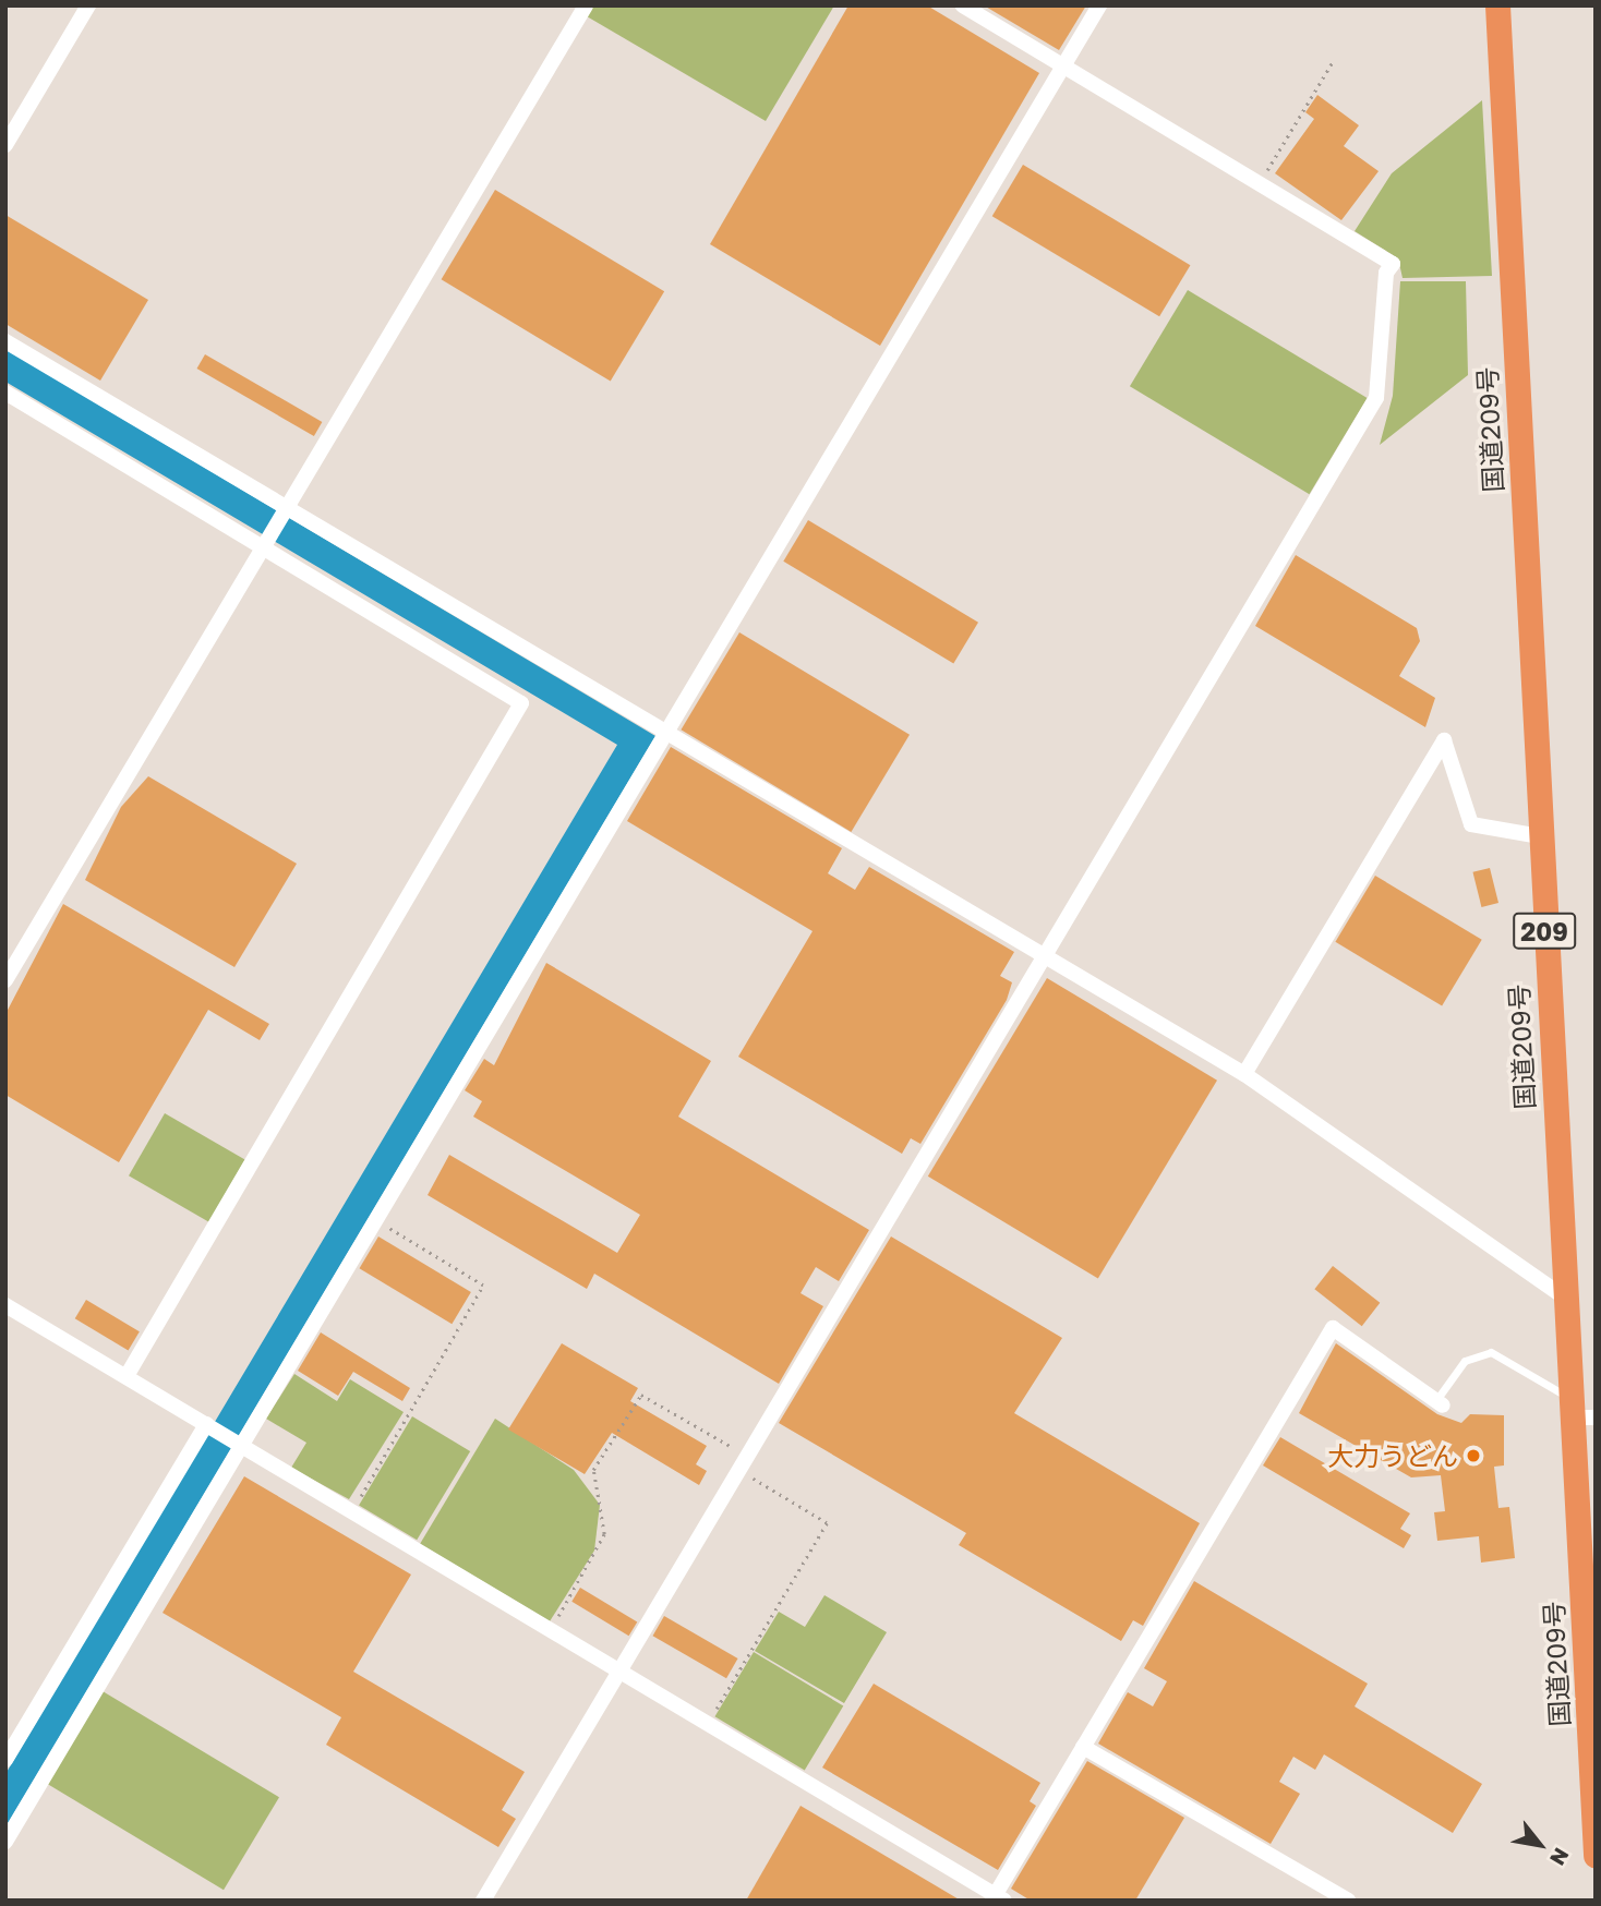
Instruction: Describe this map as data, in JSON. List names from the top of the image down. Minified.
{"streets":{"highway":["国道209号","209"]},"places":["大力うどん"],"north":"bottom right"}
